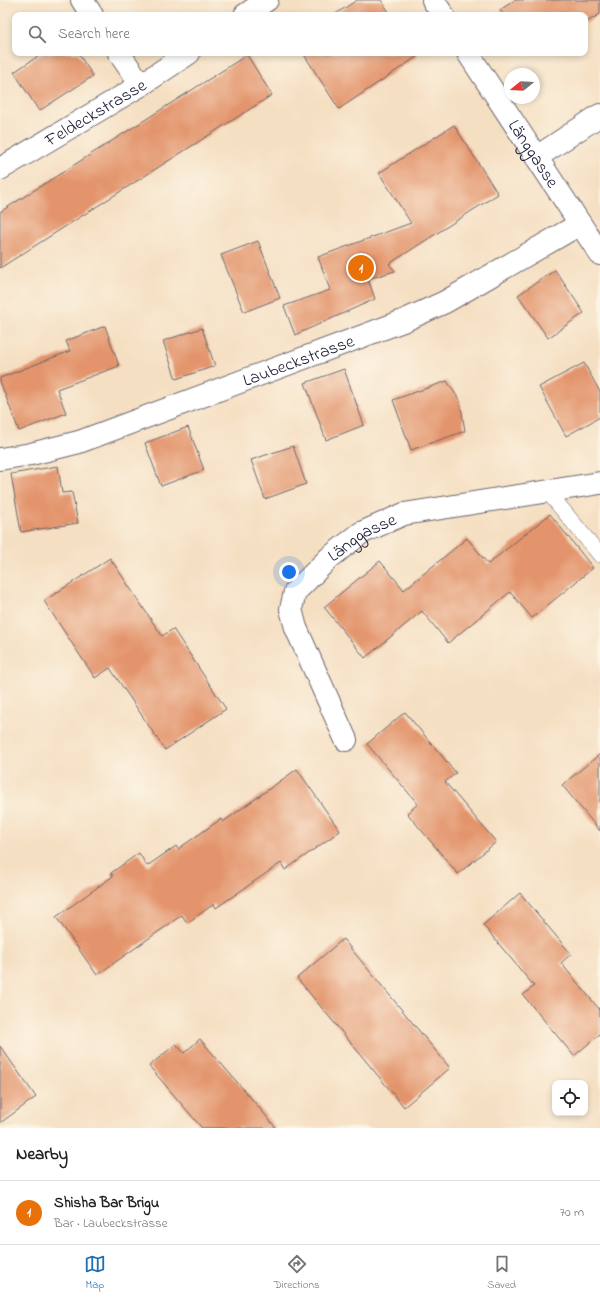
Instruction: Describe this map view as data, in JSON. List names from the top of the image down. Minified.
{"streets":{"street":["Feldeckstrasse","Länggasse","Laubeckstrasse"]},"crossings":[["Länggasse","Laubeckstrasse"]],"north":"left","page":{"search":"Search here","pins":"1","heading":"Nearby","list":[{"mark":"1","name":"Shisha Bar Brigu","note":"Bar · Laubeckstrasse","value":"70 m"}],"nav":["Map","Directions","Saved"]}}
